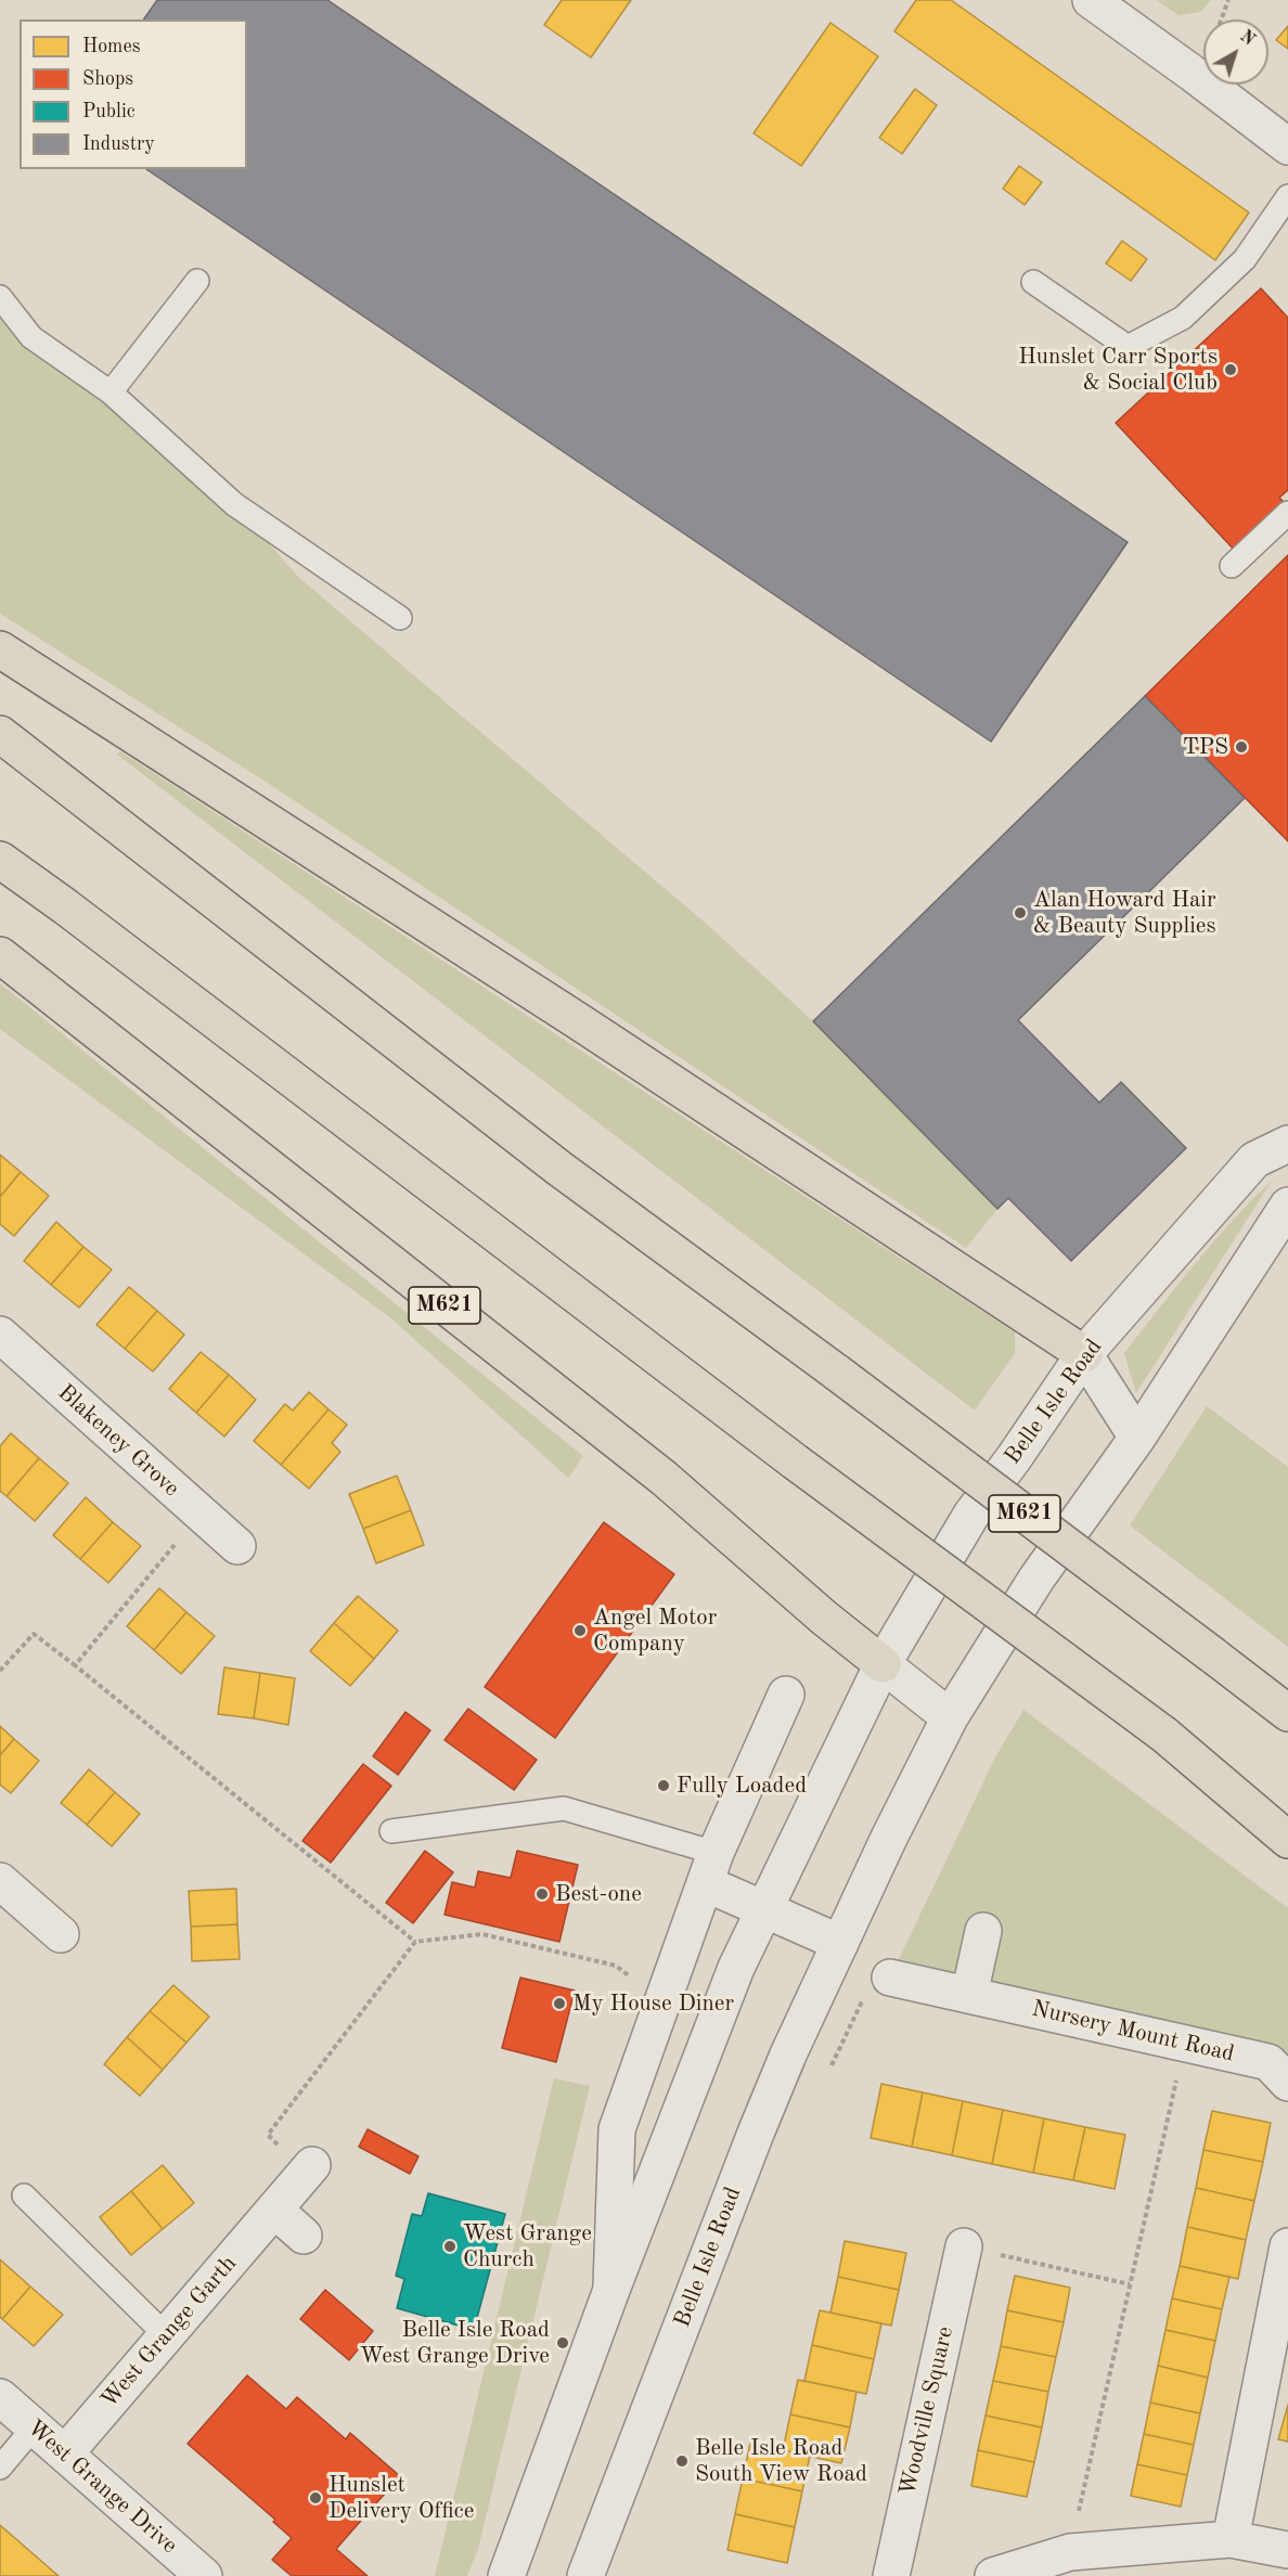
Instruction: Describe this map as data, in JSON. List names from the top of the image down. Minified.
{"streets":{"highway":["M621"],"street":["Belle Isle Road","Blakeney Grove","Nursery Mount Road","West Grange Garth","Woodville Square","West Grange Drive"]},"crossings":[["M621","Belle Isle Road"],["West Grange Garth","West Grange Drive"]],"places":["Hunslet Carr Sports & Social Club","TPS","Alan Howard Hair & Beauty Supplies","Angel Motor Company","Fully Loaded","Best-one","My House Diner","West Grange Church","Belle Isle Road West Grange Drive","Belle Isle Road South View Road","Hunslet Delivery Office"],"legend":["Homes","Shops","Public","Industry"],"north":"top right"}
